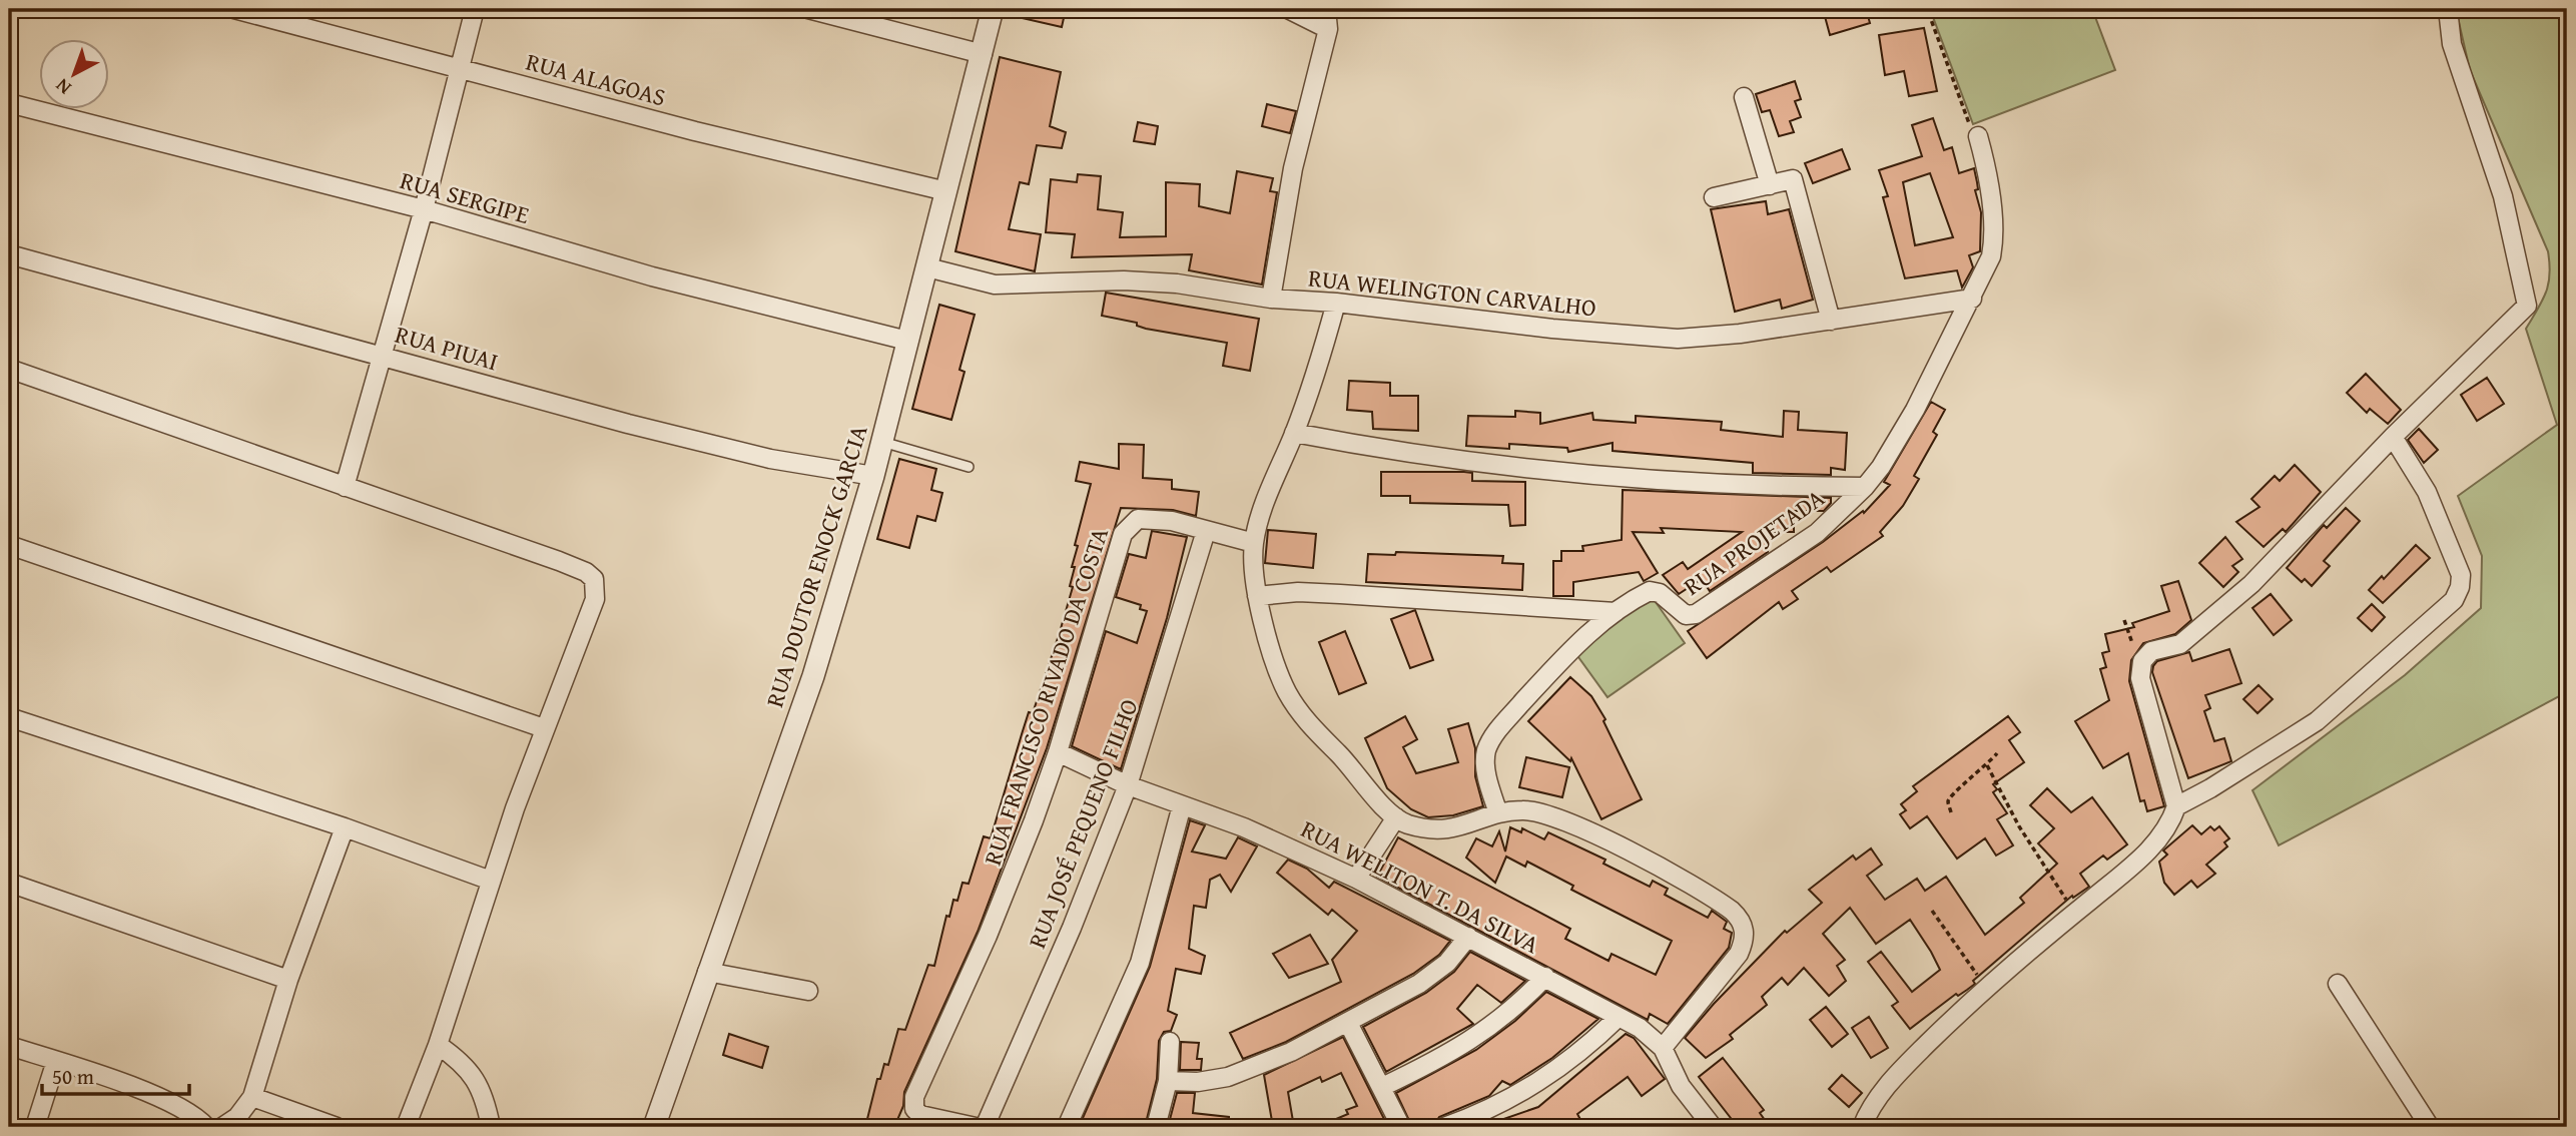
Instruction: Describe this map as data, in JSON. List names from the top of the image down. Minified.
{"streets":{"street":["RUA ALAGOAS","RUA SERGIPE","RUA WELINGTON CARVALHO","RUA PIUAI","RUA PROJETADA","RUA DOUTOR ENOCK GARCIA","RUA FRANCISCO RIVADO DA COSTA","RUA JOSÉ PEQUENO FILHO","RUA WELITON T. DA SILVA"]},"crossings":[["RUA ALAGOAS","RUA DOUTOR ENOCK GARCIA"],["RUA SERGIPE","RUA DOUTOR ENOCK GARCIA"],["RUA WELINGTON CARVALHO","RUA PROJETADA"],["RUA WELINGTON CARVALHO","RUA DOUTOR ENOCK GARCIA"],["RUA PIUAI","RUA DOUTOR ENOCK GARCIA"],["RUA FRANCISCO RIVADO DA COSTA","RUA JOSÉ PEQUENO FILHO"],["RUA FRANCISCO RIVADO DA COSTA","RUA WELITON T. DA SILVA"],["RUA JOSÉ PEQUENO FILHO","RUA WELITON T. DA SILVA"]],"scale_bar":"50 m","north":"bottom left"}
